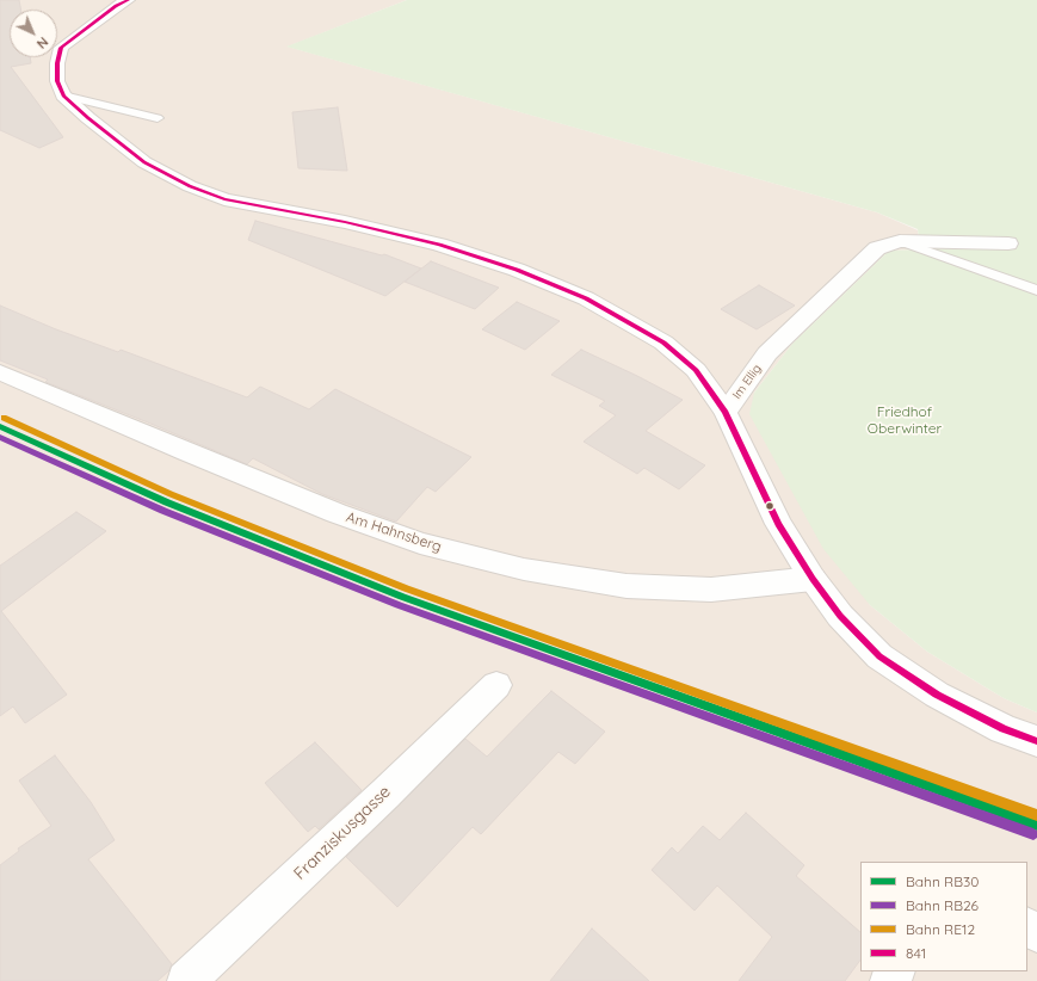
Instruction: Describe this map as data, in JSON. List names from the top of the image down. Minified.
{"streets":{"street":["Im Ellig","Am Hahnsberg","Franziskusgasse"]},"parks":["Friedhof Oberwinter"],"lines":["transit line 841","rail line RE12","rail line RB30","rail line RB26"],"legend":["Bahn RB30","Bahn RB26","Bahn RE12","841"],"north":"bottom right"}
